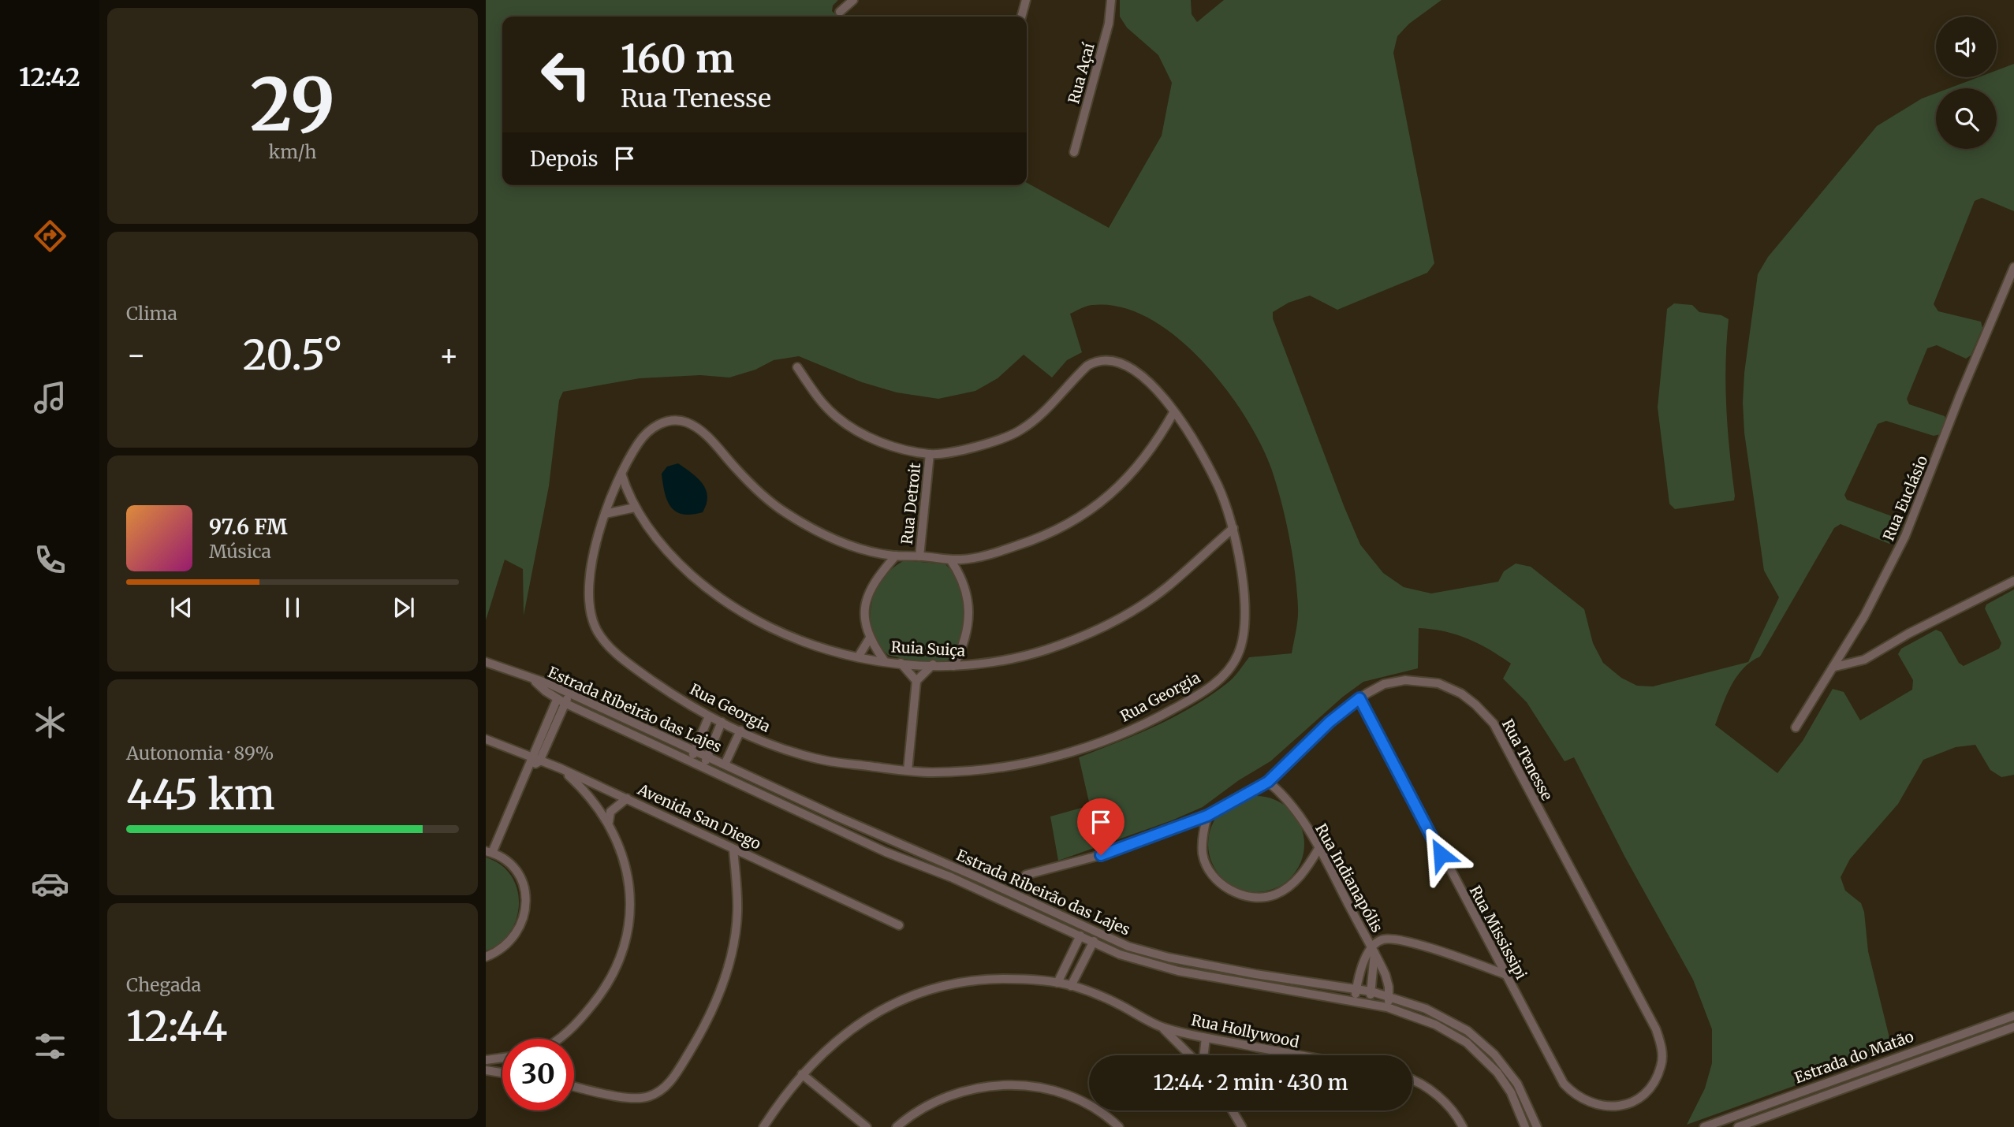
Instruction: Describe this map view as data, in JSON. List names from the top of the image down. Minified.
{"streets":{"street":["Rua Açaí","Rua Euclásio","Rua Detroit","Ruia Suiça","Rua Georgia","Estrada Ribeirão das Lajes","Rua Tenesse","Avenida San Diego","Rua Indianapólis","Rua Mississipi","Rua Hollywood","Estrada do Matão"]},"crossings":[["Rua Detroit","Ruia Suiça"],["Rua Detroit","Rua Georgia"],["Ruia Suiça","Rua Georgia"],["Estrada Ribeirão das Lajes","Rua Indianapólis"],["Rua Tenesse","Rua Indianapólis"],["Rua Tenesse","Rua Mississipi"]],"page":{"tabs":"12:42","tile":[["29","km/h"],"Clima",["Autonomia · 89%","445 km"],["Chegada","12:44"]],"turn":["160 m","Rua Tenesse"],"then":"Depois","heat":["−","20.5°","+"],"song":["97.6 FM","Música"],"limit":"30","trip":"12:44 · 2 min · 430 m"}}
